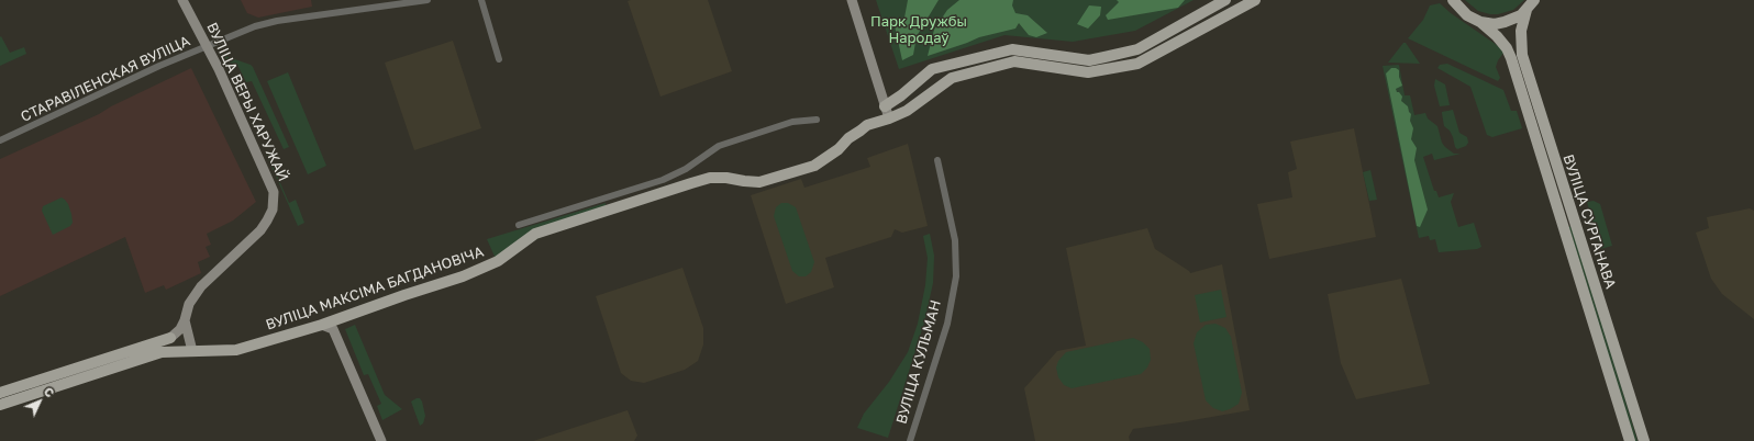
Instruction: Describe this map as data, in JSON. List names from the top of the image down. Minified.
{"streets":{"main road":["ВУЛІЦА ВЕРЫ ХАРУЖАЙ","ВУЛІЦА СУРГАНАВА","ВУЛІЦА МАКСІМА БАГДАНОВІЧА"],"street":["СТАРАВІЛЕНСКАЯ ВУЛІЦА","ВУЛІЦА КУЛЬМАН"]},"crossings":[["СТАРАВІЛЕНСКАЯ ВУЛІЦА","ВУЛІЦА ВЕРЫ ХАРУЖАЙ"]],"parks":["Парк Дружбы Народаў"],"north":"top right"}
